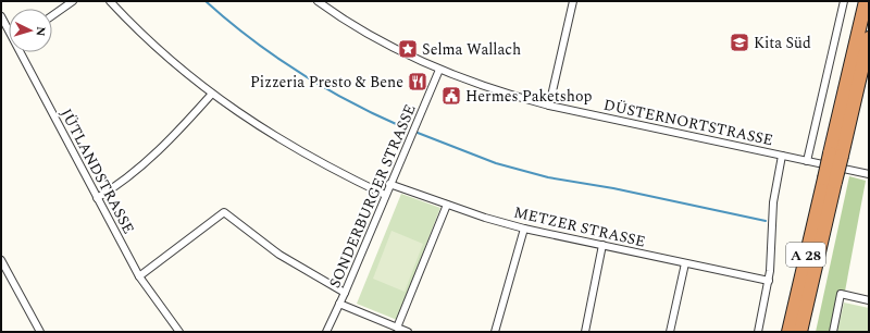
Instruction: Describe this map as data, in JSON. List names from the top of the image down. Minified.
{"streets":{"highway":["A 28"],"street":["DÜSTERNORTSTRASSE","JÜTLANDSTRASSE","SONDERBURGER STRASSE","METZER STRASSE"]},"crossings":[["DÜSTERNORTSTRASSE","SONDERBURGER STRASSE"],["SONDERBURGER STRASSE","METZER STRASSE"]],"places":{"school or university":["Kita Süd"],"place":["Selma Wallach"],"restaurant":["Pizzeria Presto & Bene"],"public building":["Hermes Paketshop"]},"north":"right"}
